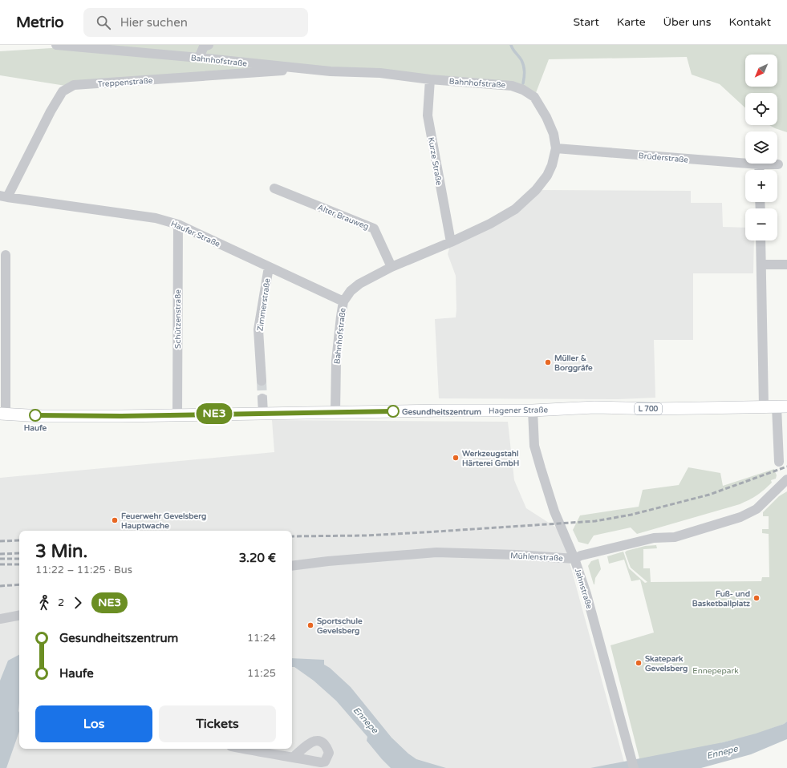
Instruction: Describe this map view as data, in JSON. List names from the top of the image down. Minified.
{"streets":{"main road":["L 700","Hagener Straße"],"street":["Bahnhofstraße","Treppenstraße","Brüderstraße","Kurze Straße","Alter Brauweg","Haufer Straße","Zimmerstraße","Schützenstraße","Mühlenstraße","Jahnstraße"]},"crossings":[["Bahnhofstraße","Treppenstraße"],["Bahnhofstraße","Brüderstraße"],["Bahnhofstraße","Kurze Straße"],["Bahnhofstraße","Alter Brauweg"],["Bahnhofstraße","Haufer Straße"],["Bahnhofstraße","Hagener Straße"],["Treppenstraße","Haufer Straße"],["Haufer Straße","Zimmerstraße"],["Haufer Straße","Schützenstraße"],["Schützenstraße","Hagener Straße"],["Hagener Straße","Jahnstraße"],["Mühlenstraße","Jahnstraße"]],"water":["Ennepe"],"parks":["Ennepepark"],"places":["Müller & Borggräfe","Gesundheitszentrum","Haufe","Werkzeugstahl Härterei GmbH","Feuerwehr Gevelsberg Hauptwache","Fuß- und Basketballplatz","Sportschule Gevelsberg","Skatepark Gevelsberg"],"lines":["bus line NE3"],"north":"bottom left","page":{"header":"Metrio","search":"Hier suchen","nav":["Start","Karte","Über uns","Kontakt"],"on_map":"NE3","map_buttons":["+","−"],"heading":["3 Min.","11:22 – 11:25 · Bus","3.20 €"],"legs":["2","NE3"],"list":[{"name":"Gesundheitszentrum","value":"11:24"},{"name":"Haufe","value":"11:25"}],"buttons":["Los","Tickets"]}}
